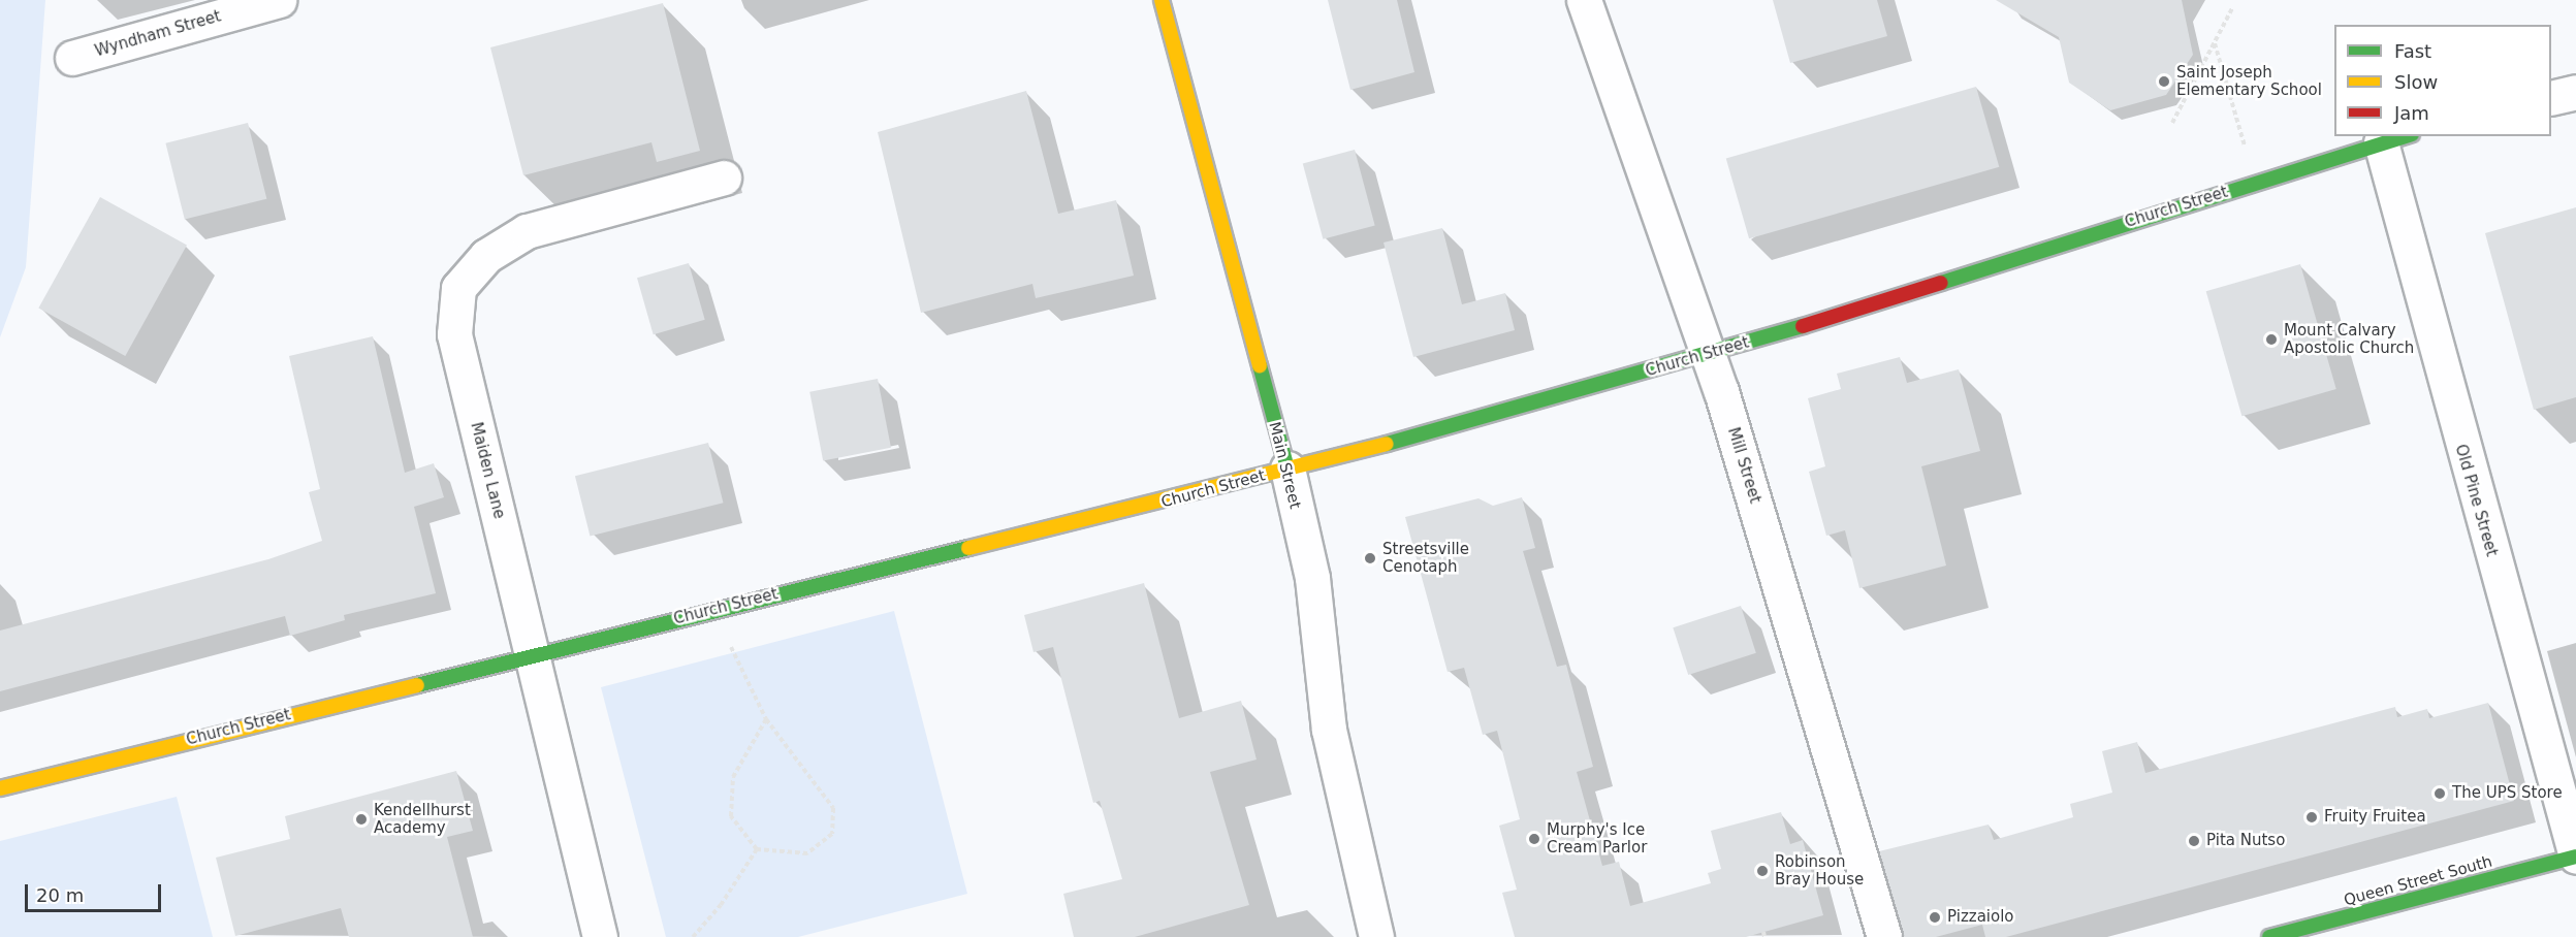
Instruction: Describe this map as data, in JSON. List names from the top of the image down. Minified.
{"streets":{"street":["Wyndham Street","Church Street","Main Street","Mill Street","Maiden Lane","Old Pine Street","Queen Street South"]},"crossings":[["Church Street","Main Street"],["Church Street","Mill Street"],["Church Street","Maiden Lane"],["Church Street","Old Pine Street"],["Old Pine Street","Queen Street South"]],"places":["Saint Joseph Elementary School","Mount Calvary Apostolic Church","Streetsville Cenotaph","The UPS Store","Fruity Fruitea","Kendellhurst Academy","Murphy's Ice Cream Parlor","Pita Nutso","Robinson Bray House","Pizzaiolo"],"legend":["Fast","Slow","Jam"],"scale_bar":"20 m"}
